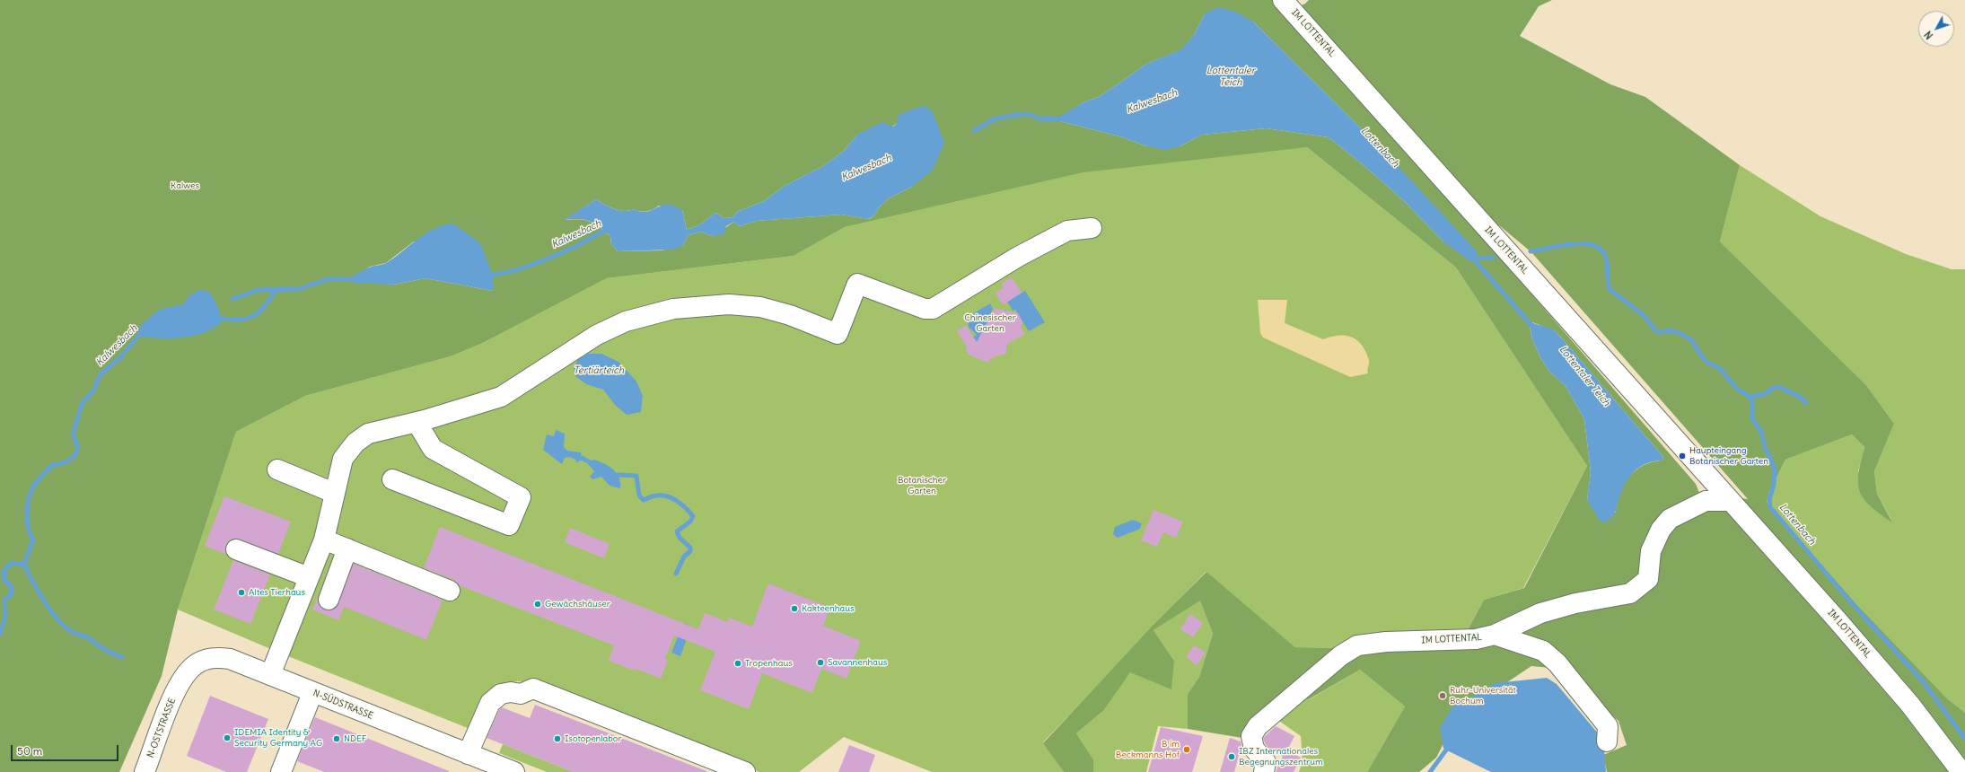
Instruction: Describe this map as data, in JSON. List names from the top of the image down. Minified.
{"streets":{"street":["IM LOTTENTAL","N-SÜDSTRASSE","N-OSTSTRASSE"]},"crossings":[["N-SÜDSTRASSE","N-OSTSTRASSE"]],"water":["Lottentaler Teich","Kalwesbach","Lottenbach","Tertiärteich"],"parks":["Kalwes","Chinesischer Garten","Botanischer Garten"],"places":["Haupteingang Botanischer Garten","Altes Tierhaus","Gewächshäuser","Kakteenhaus","Savannenhaus","Tropenhaus","Ruhr-Universität Bochum","IDEMIA Identity & Security Germany AG","NDEF","Isotopenlabor","B im Beckmanns Hof","IBZ Internationales Begegnungszentrum"],"scale_bar":"50 m","north":"bottom left"}
